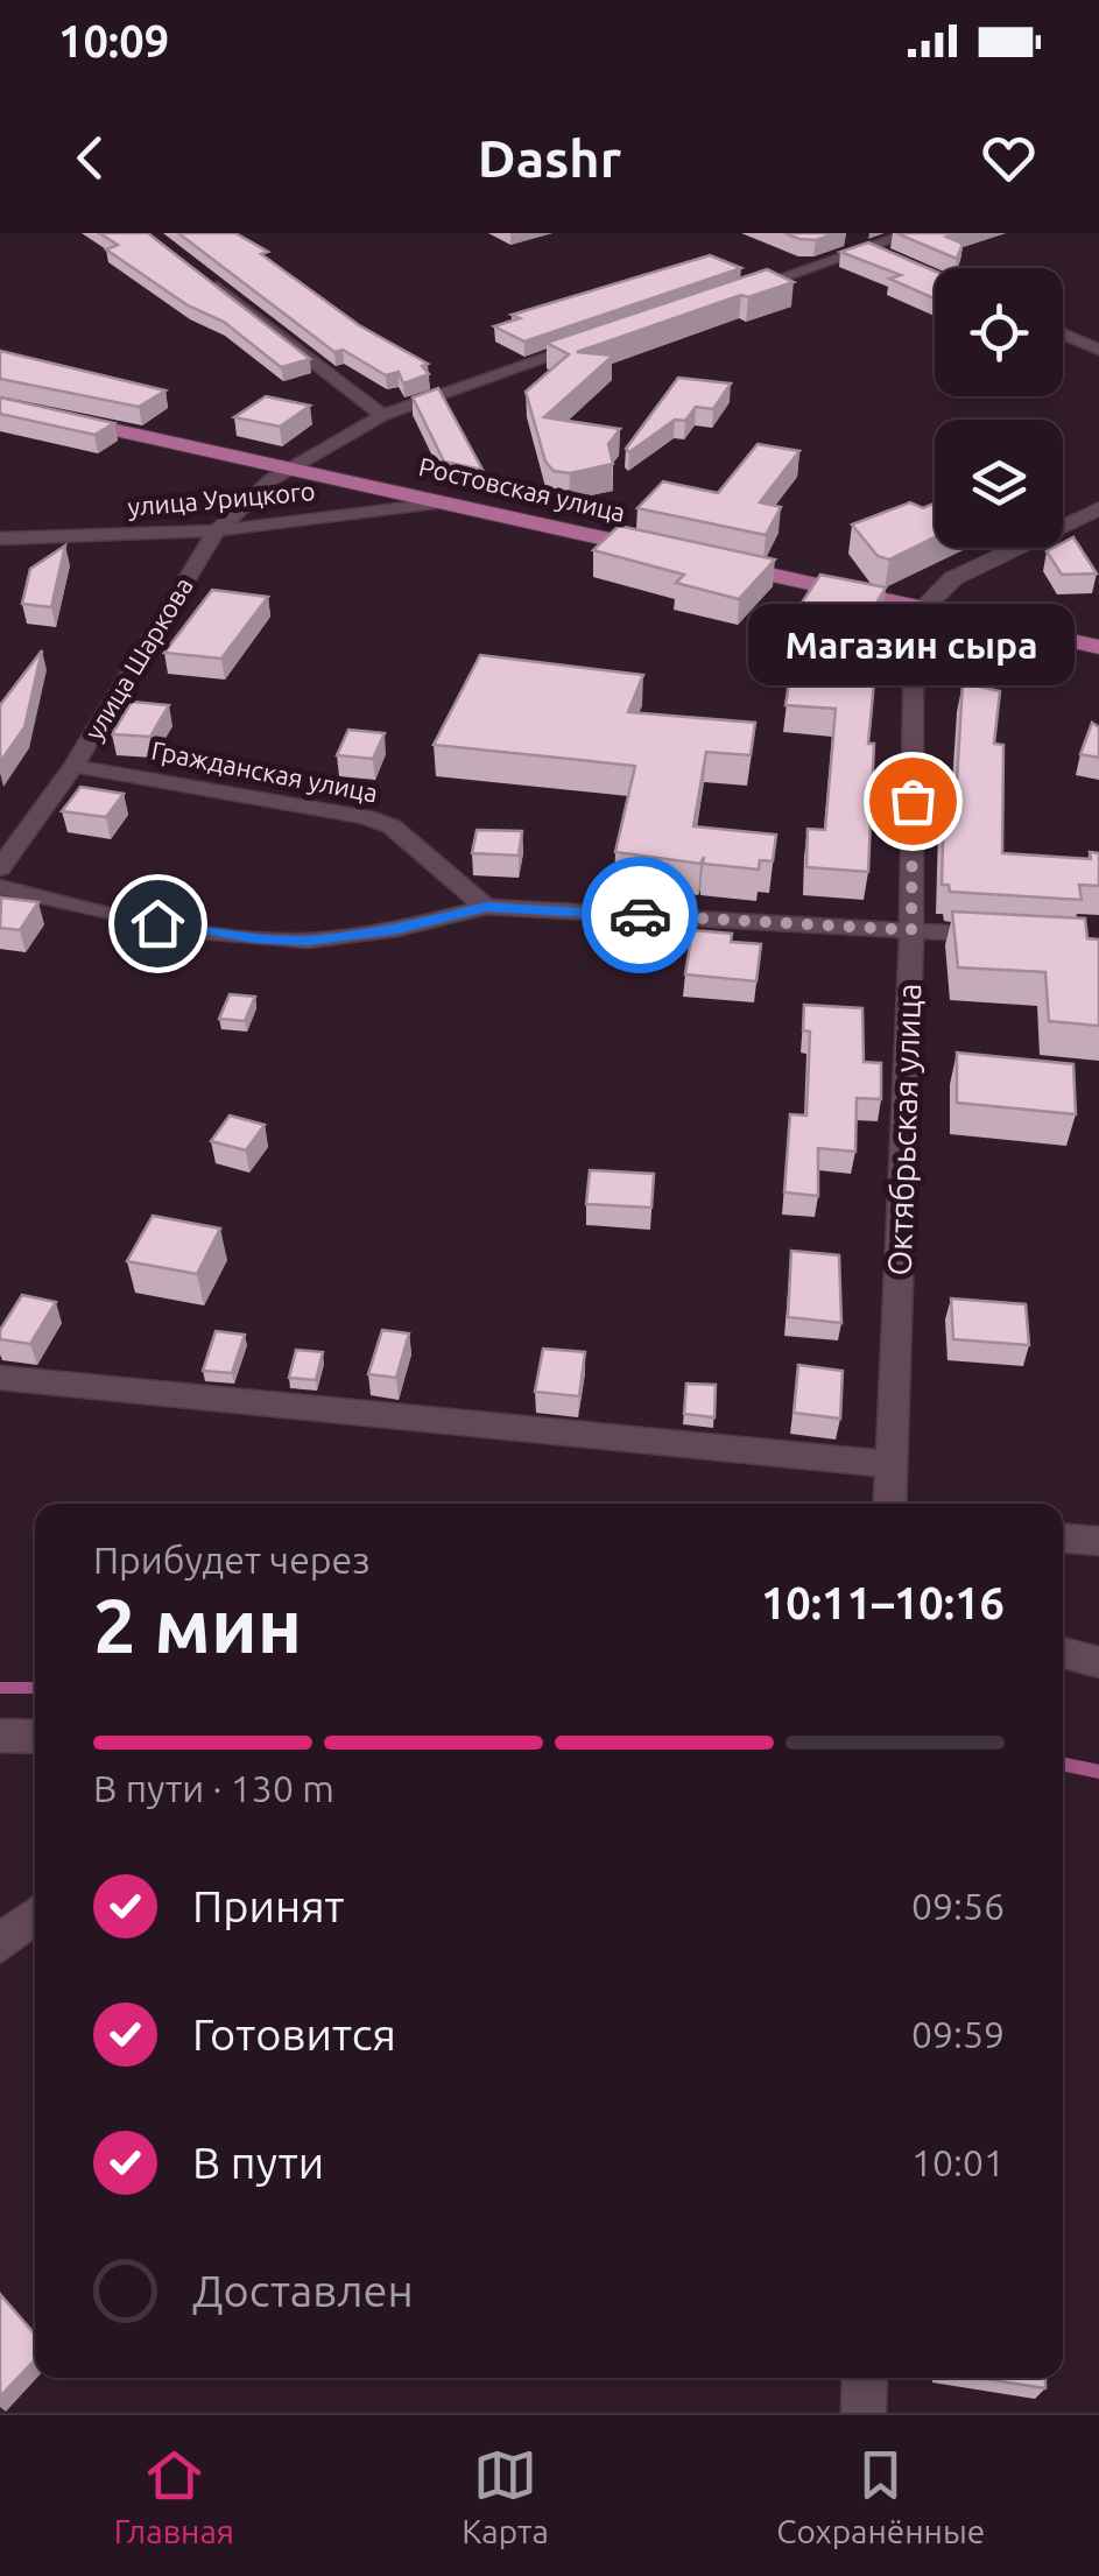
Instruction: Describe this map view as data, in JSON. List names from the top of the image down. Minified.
{"streets":{"main road":["Ростовская улица"],"street":["улица Урицкого","улица Шаркова","Гражданская улица","Октябрьская улица"]},"crossings":[["Ростовская улица","улица Урицкого"],["Ростовская улица","улица Шаркова"],["улица Урицкого","улица Шаркова"],["улица Шаркова","Гражданская улица"]],"places":["Магазин сыра"],"page":{"status":"10:09","header":"Dashr","bubble":"Магазин сыра","heading":["2 мин","Прибудет через","10:11–10:16"],"bar":"В пути · 130 m","list":[["Принят","09:56"],["Готовится","09:59"],["В пути","10:01"],"Доставлен"],"tabs":["Главная","Карта","Сохранённые"]}}
